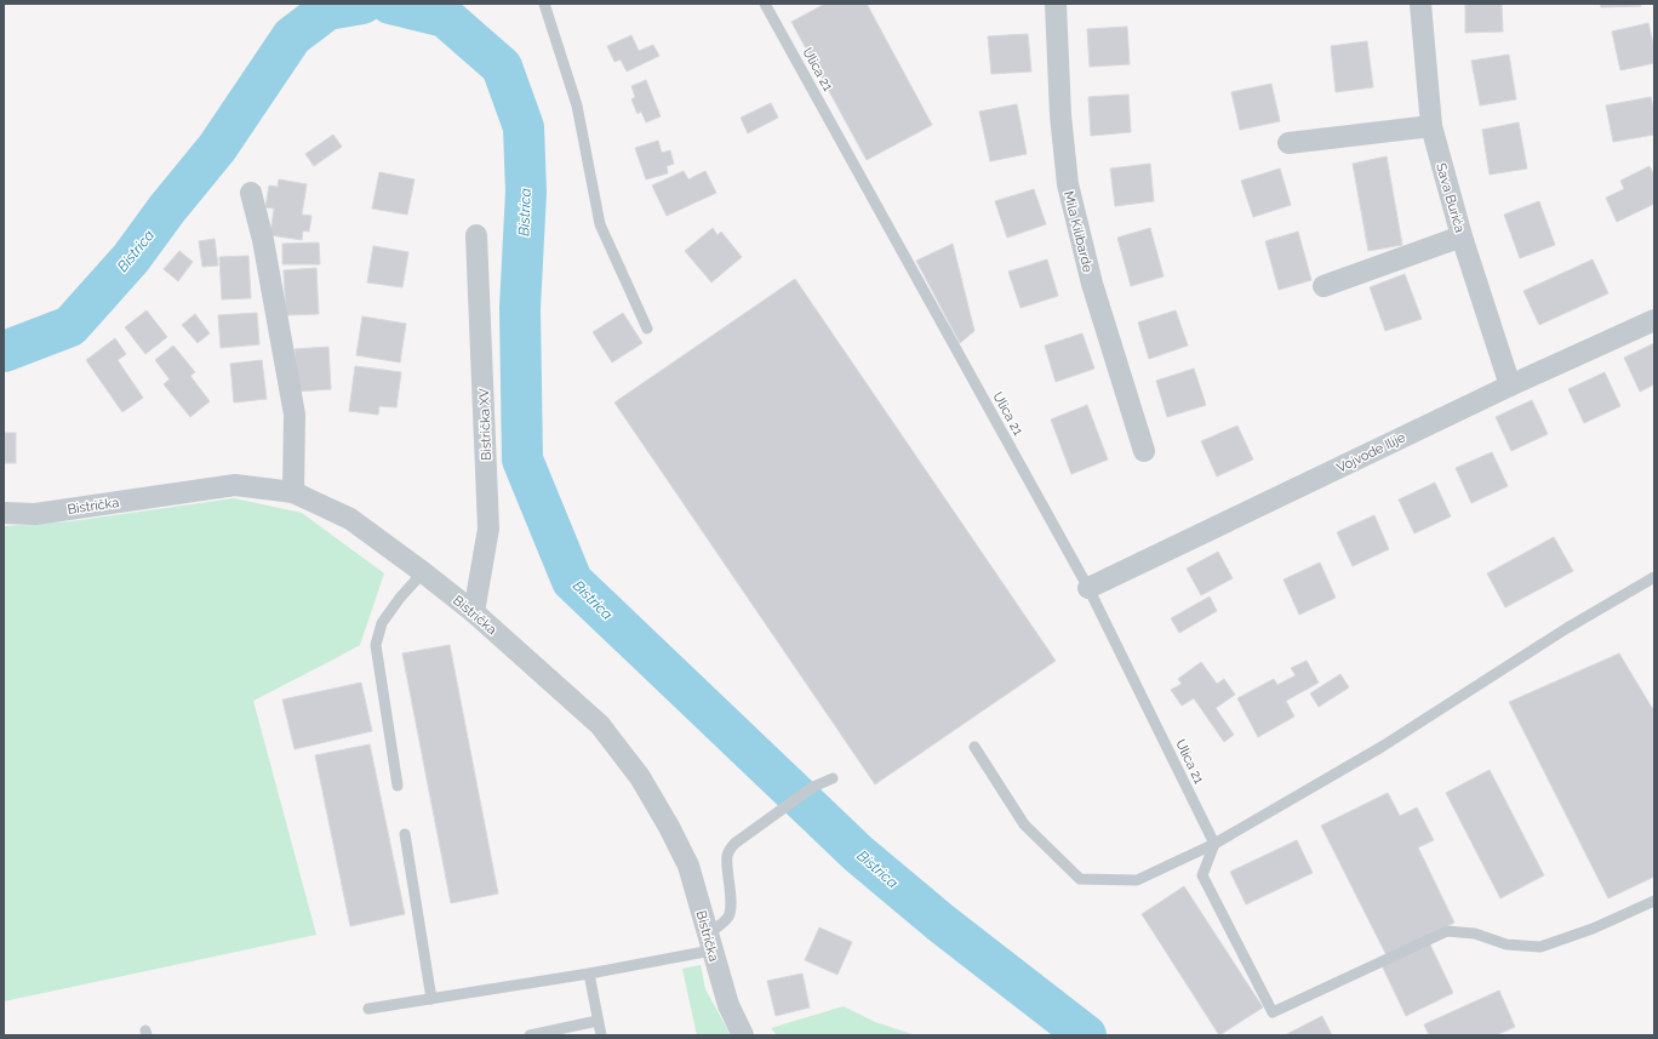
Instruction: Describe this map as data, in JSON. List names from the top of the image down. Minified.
{"streets":{"street":["Sava Burića","Mila Kilibarde","Bistrička XV","Vojvode Ilije","Bistrička"],"lane":["Ulica 21"]},"crossings":[["Ulica 21","Vojvode Ilije"],["Sava Burića","Vojvode Ilije"],["Bistrička XV","Bistrička"]],"water":["Bistrica"]}
